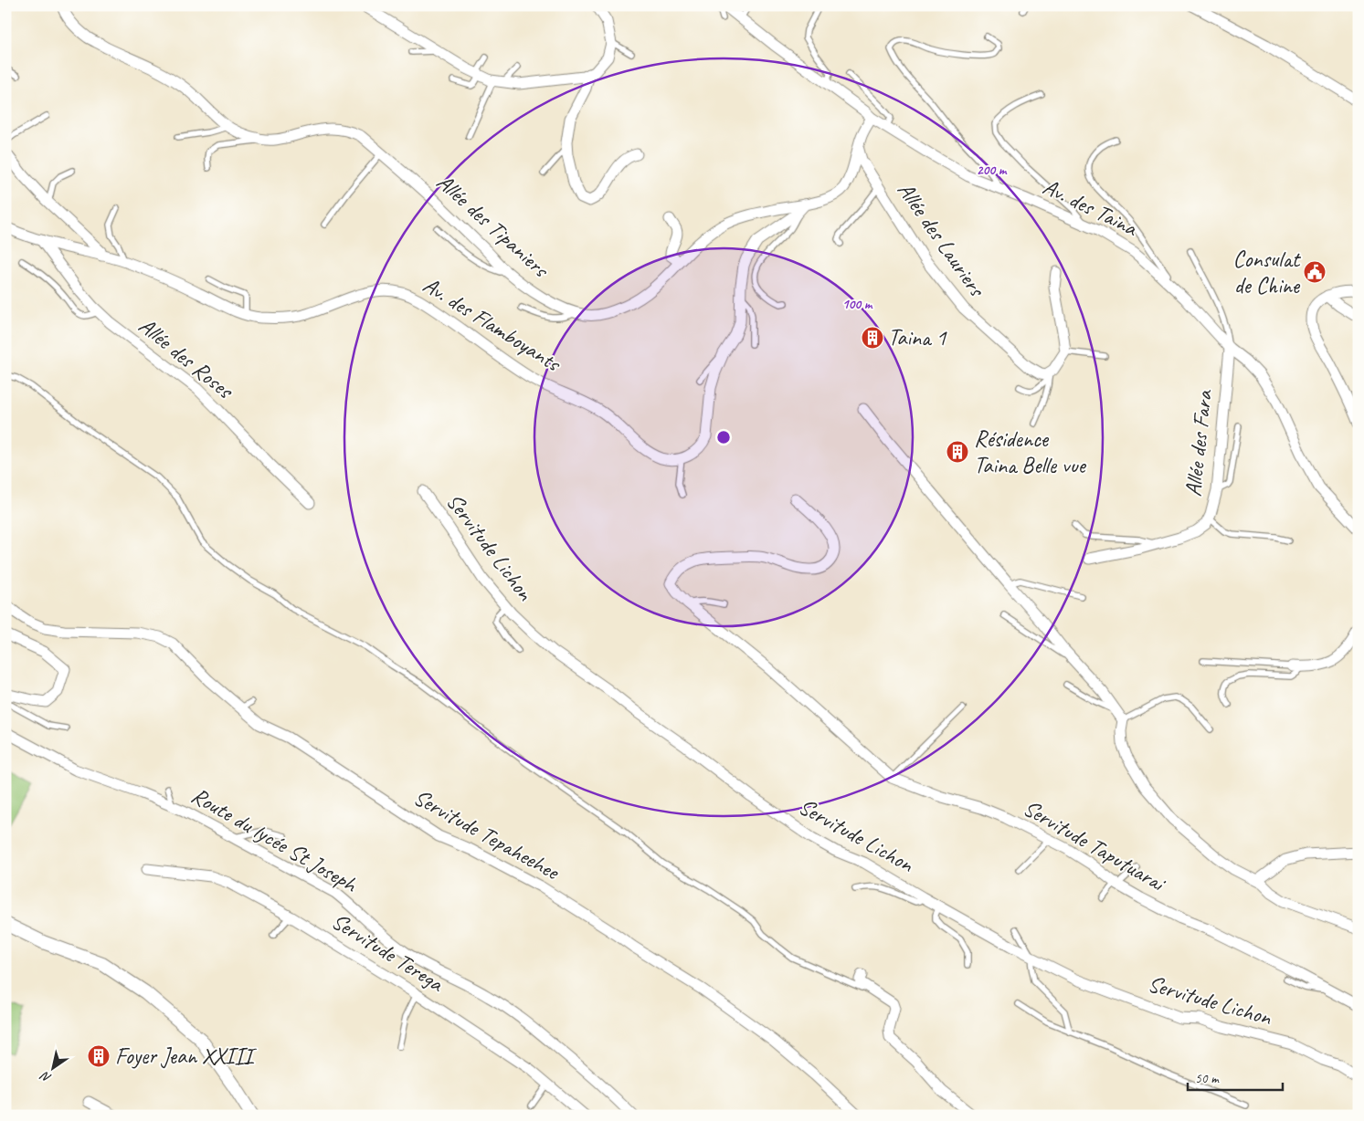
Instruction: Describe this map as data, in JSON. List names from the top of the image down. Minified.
{"streets":{"street":["Av. des Taina","Allée des Tipaniers","Allée des Lauriers","Av. des Flamboyants","Allée des Roses","Allée des Fara","Servitude Lichon","Servitude Tepaheehee","Route du lycée St Joseph","Servitude Taputuarai","Servitude Terega"]},"crossings":[["Av. des Taina","Allée des Tipaniers"],["Av. des Taina","Allée des Fara"],["Allée des Tipaniers","Allée des Lauriers"],["Av. des Flamboyants","Allée des Roses"]],"places":{"public building":["Consulat de Chine"],"building":["Taina 1","Résidence Taina Belle vue","Foyer Jean XXIII"]},"scale_bar":"50 m","north":"bottom left","rings":["200 m","100 m"]}
